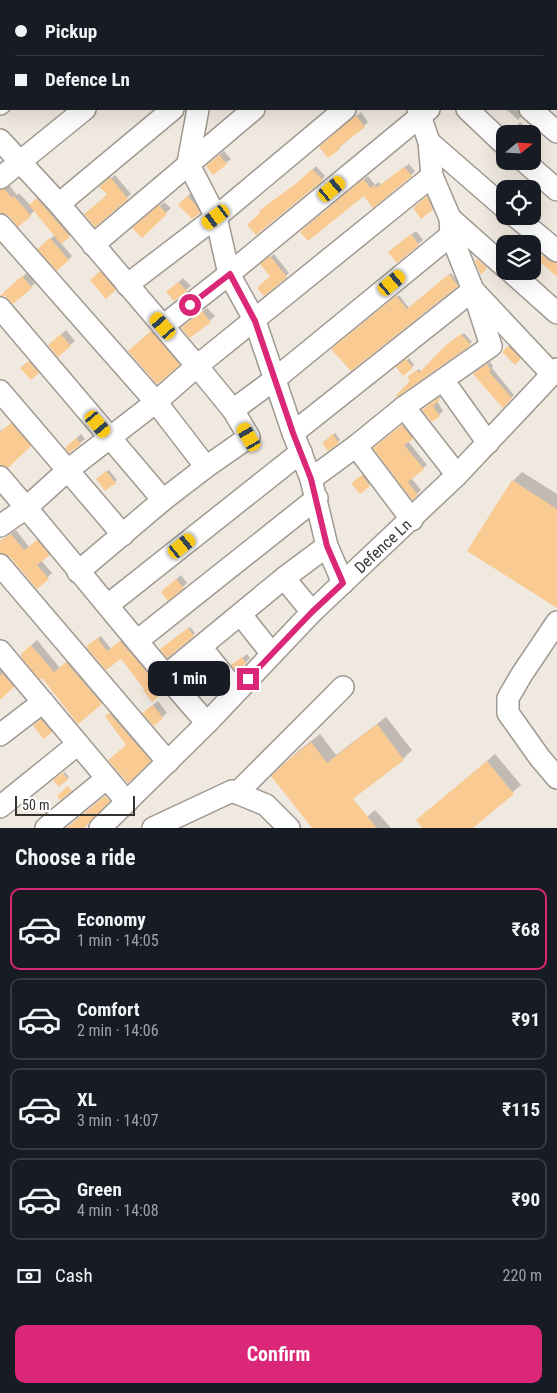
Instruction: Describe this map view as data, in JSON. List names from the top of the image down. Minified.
{"streets":{"street":["Defence Ln"]},"scale_bar":"50 m","north":"right","page":{"banner":["Pickup","Defence Ln"],"bubble":"1 min","scale":"50 m","heading":"Choose a ride","list":[{"name":"Economy","note":"1 min · 14:05","value":"₹68"},{"name":"Comfort","note":"2 min · 14:06","value":"₹91"},{"name":"XL","note":"3 min · 14:07","value":"₹115"},{"name":"Green","note":"4 min · 14:08","value":"₹90"}],"pay":["Cash","220 m"],"buttons":"Confirm"}}
